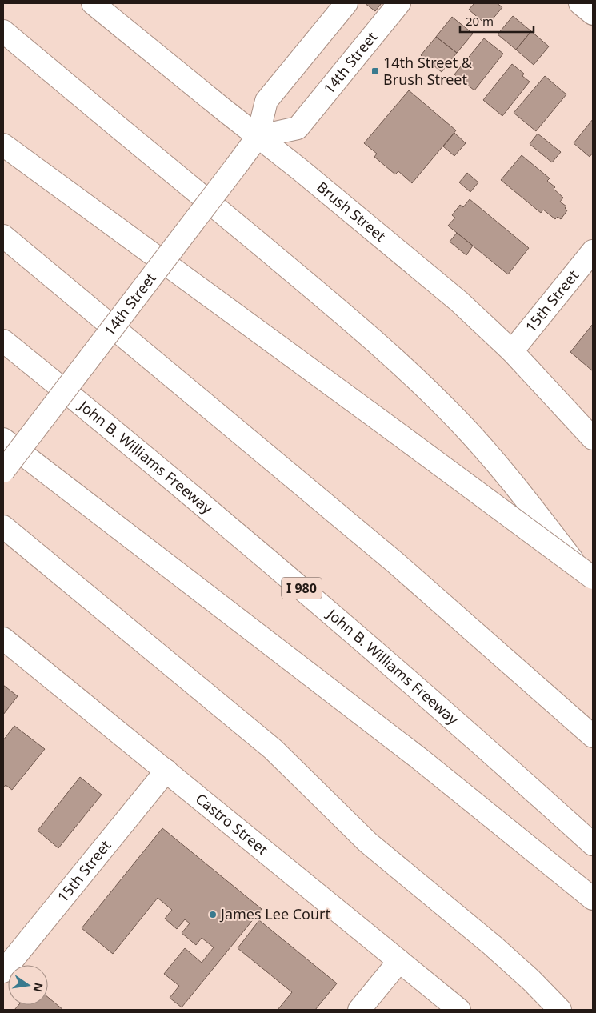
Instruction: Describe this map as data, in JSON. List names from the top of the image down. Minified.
{"streets":{"main road":["14th Street","Brush Street","15th Street","John B. Williams Freeway","I 980","Castro Street"]},"crossings":[["14th Street","Brush Street"],["Brush Street","15th Street"],["15th Street","Castro Street"]],"places":{"transit":["14th Street & Brush Street"],"other":["James Lee Court"]},"scale_bar":"20 m","north":"right"}
